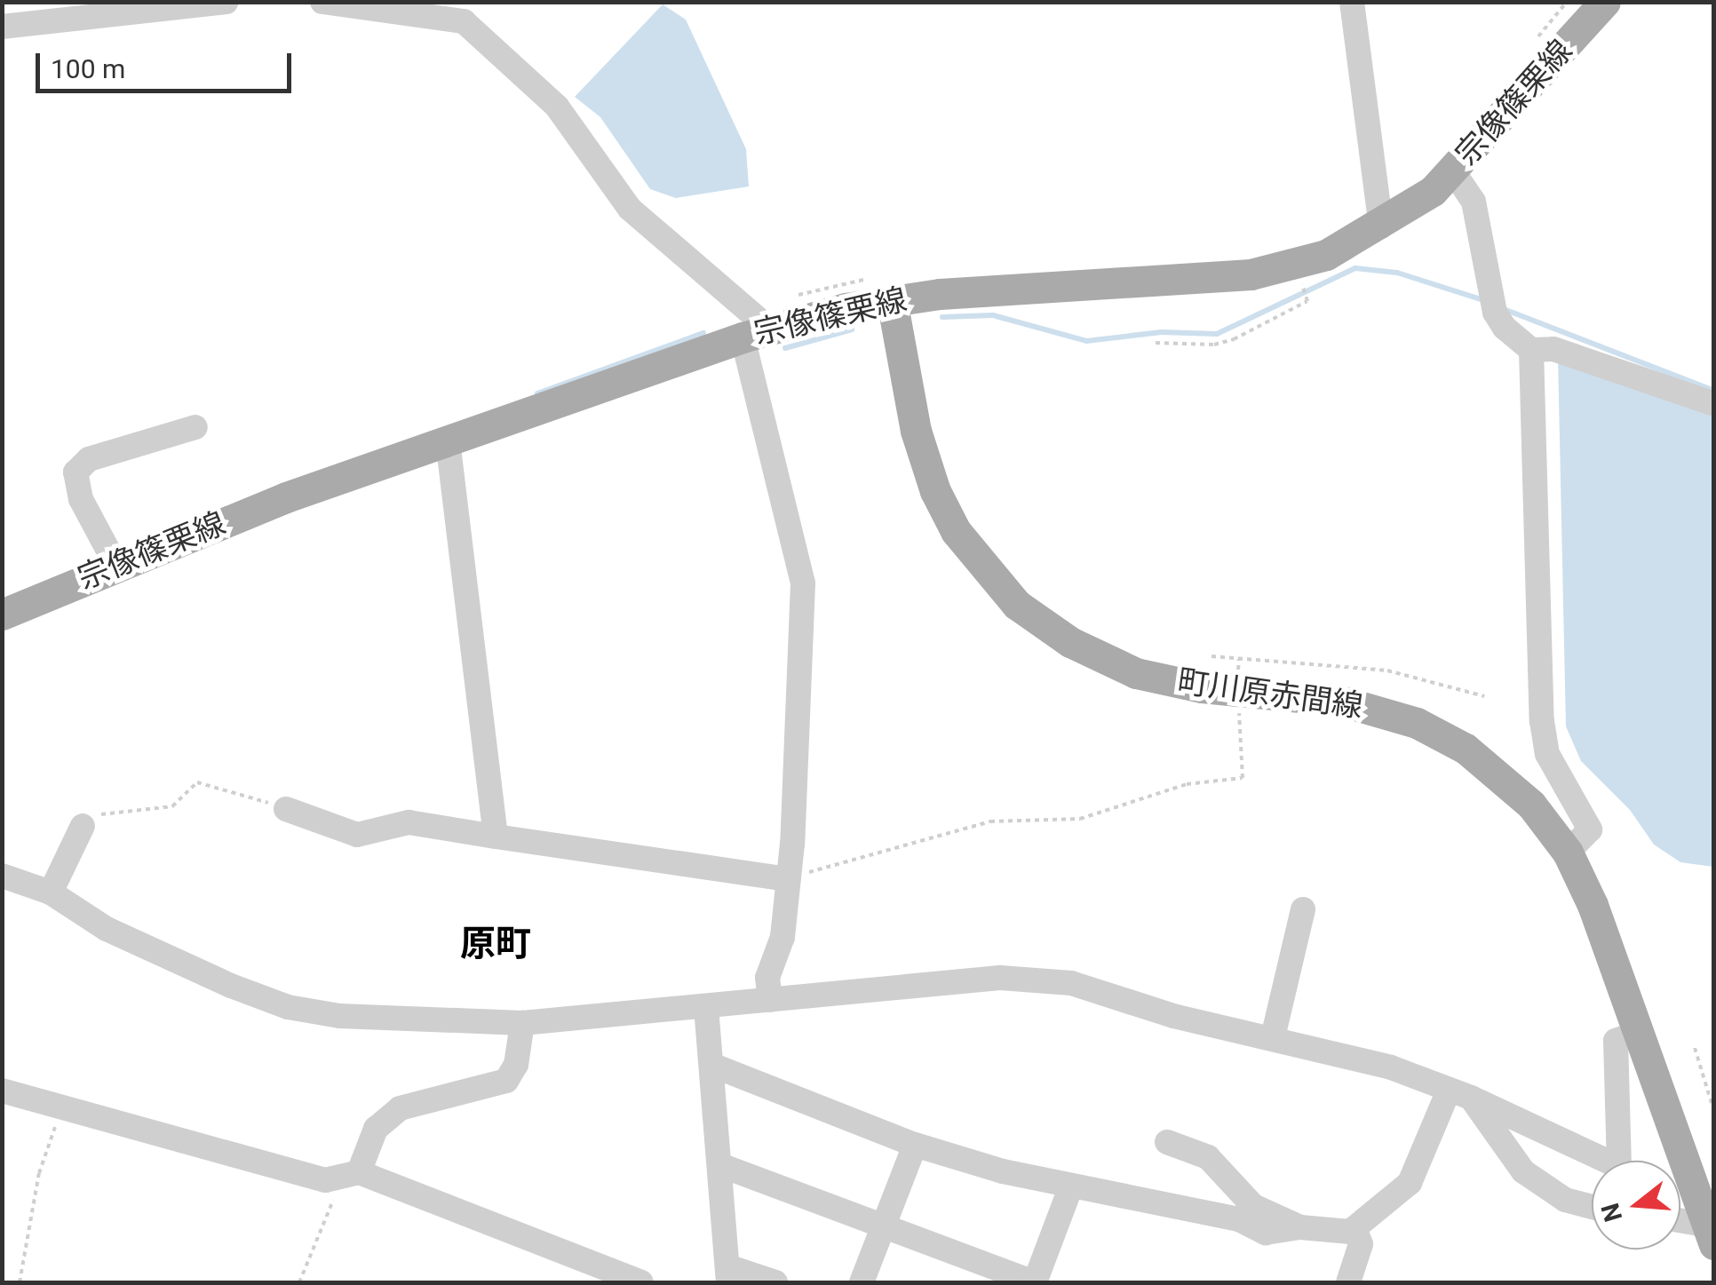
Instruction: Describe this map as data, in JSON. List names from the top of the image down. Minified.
{"streets":{"main road":["宗像篠栗線","町川原赤間線"]},"crossings":[["宗像篠栗線","町川原赤間線"]],"districts":["原町"],"scale_bar":"100 m","north":"left"}
